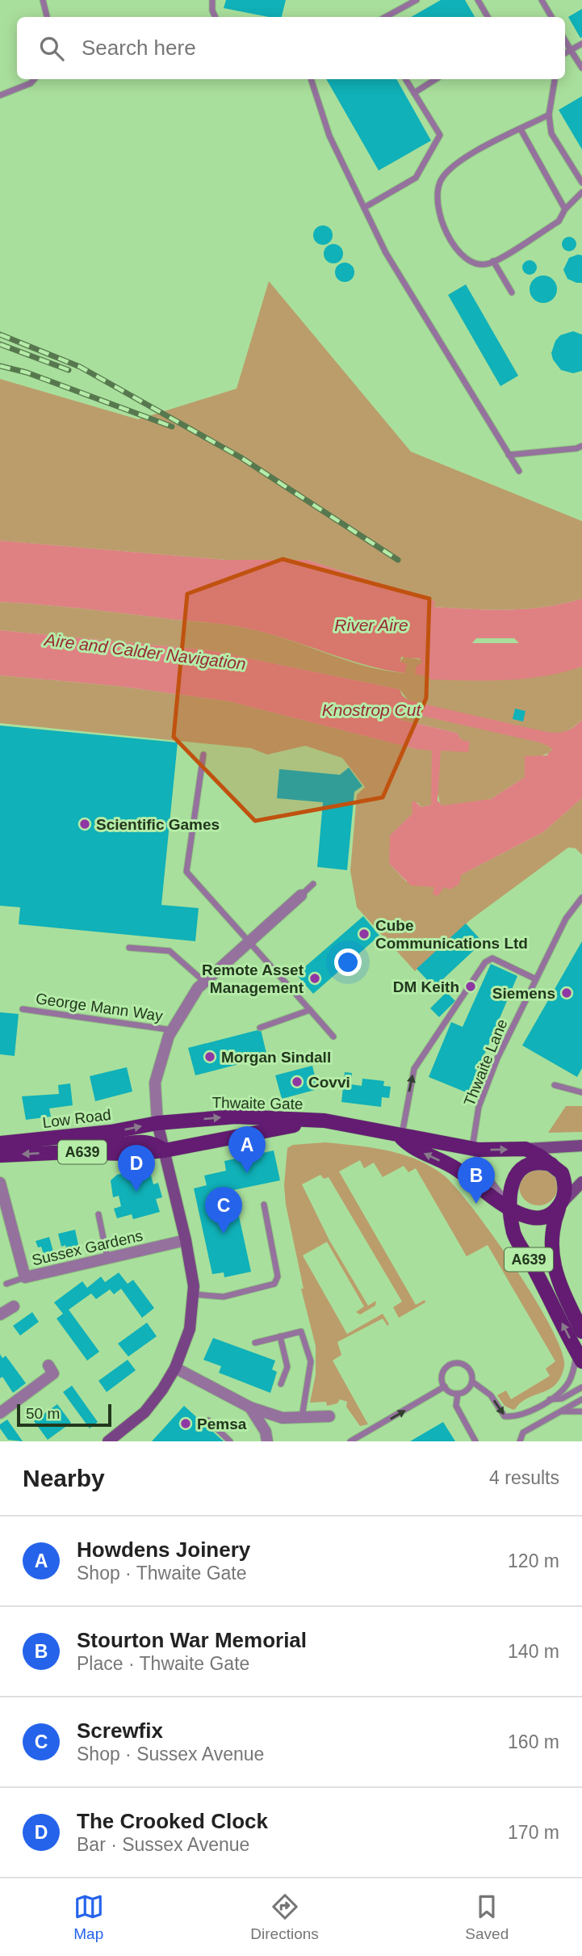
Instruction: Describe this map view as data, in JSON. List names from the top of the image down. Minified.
{"streets":{"main road":["Thwaite Gate","Low Road","A639"],"street":["Sussex Gardens"],"lane":["George Mann Way","Thwaite Lane"]},"crossings":[["Thwaite Lane","Thwaite Gate"],["Thwaite Gate","Low Road"],["Thwaite Gate","A639"],["Low Road","A639"]],"water":["River Aire","Aire and Calder Navigation","Knostrop Cut"],"places":["Scientific Games","Cube Communications Ltd","Remote Asset Management","DM Keith","Siemens","Morgan Sindall","Covvi","Pemsa"],"scale_bar":"50 m","page":{"search":"Search here","pins":["A","D","B","C"],"scale":"50 m","heading":["Nearby","4 results"],"list":[{"mark":"A","name":"Howdens Joinery","note":"Shop · Thwaite Gate","value":"120 m"},{"mark":"B","name":"Stourton War Memorial","note":"Place · Thwaite Gate","value":"140 m"},{"mark":"C","name":"Screwfix","note":"Shop · Sussex Avenue","value":"160 m"},{"mark":"D","name":"The Crooked Clock","note":"Bar · Sussex Avenue","value":"170 m"}],"nav":["Map","Directions","Saved"]}}
